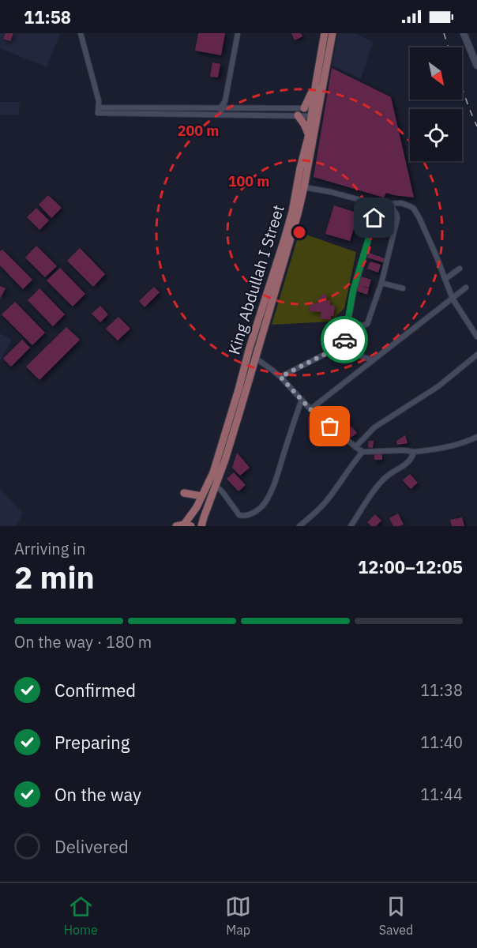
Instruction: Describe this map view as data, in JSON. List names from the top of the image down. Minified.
{"streets":{"main road":["King Abdullah I Street"]},"north":"bottom right","page":{"status":"11:58","heading":["2 min","Arriving in","12:00–12:05"],"bar":"On the way · 180 m","list":[["Confirmed","11:38"],["Preparing","11:40"],["On the way","11:44"],"Delivered"],"tabs":["Home","Map","Saved"]},"rings":["200 m","100 m"]}
